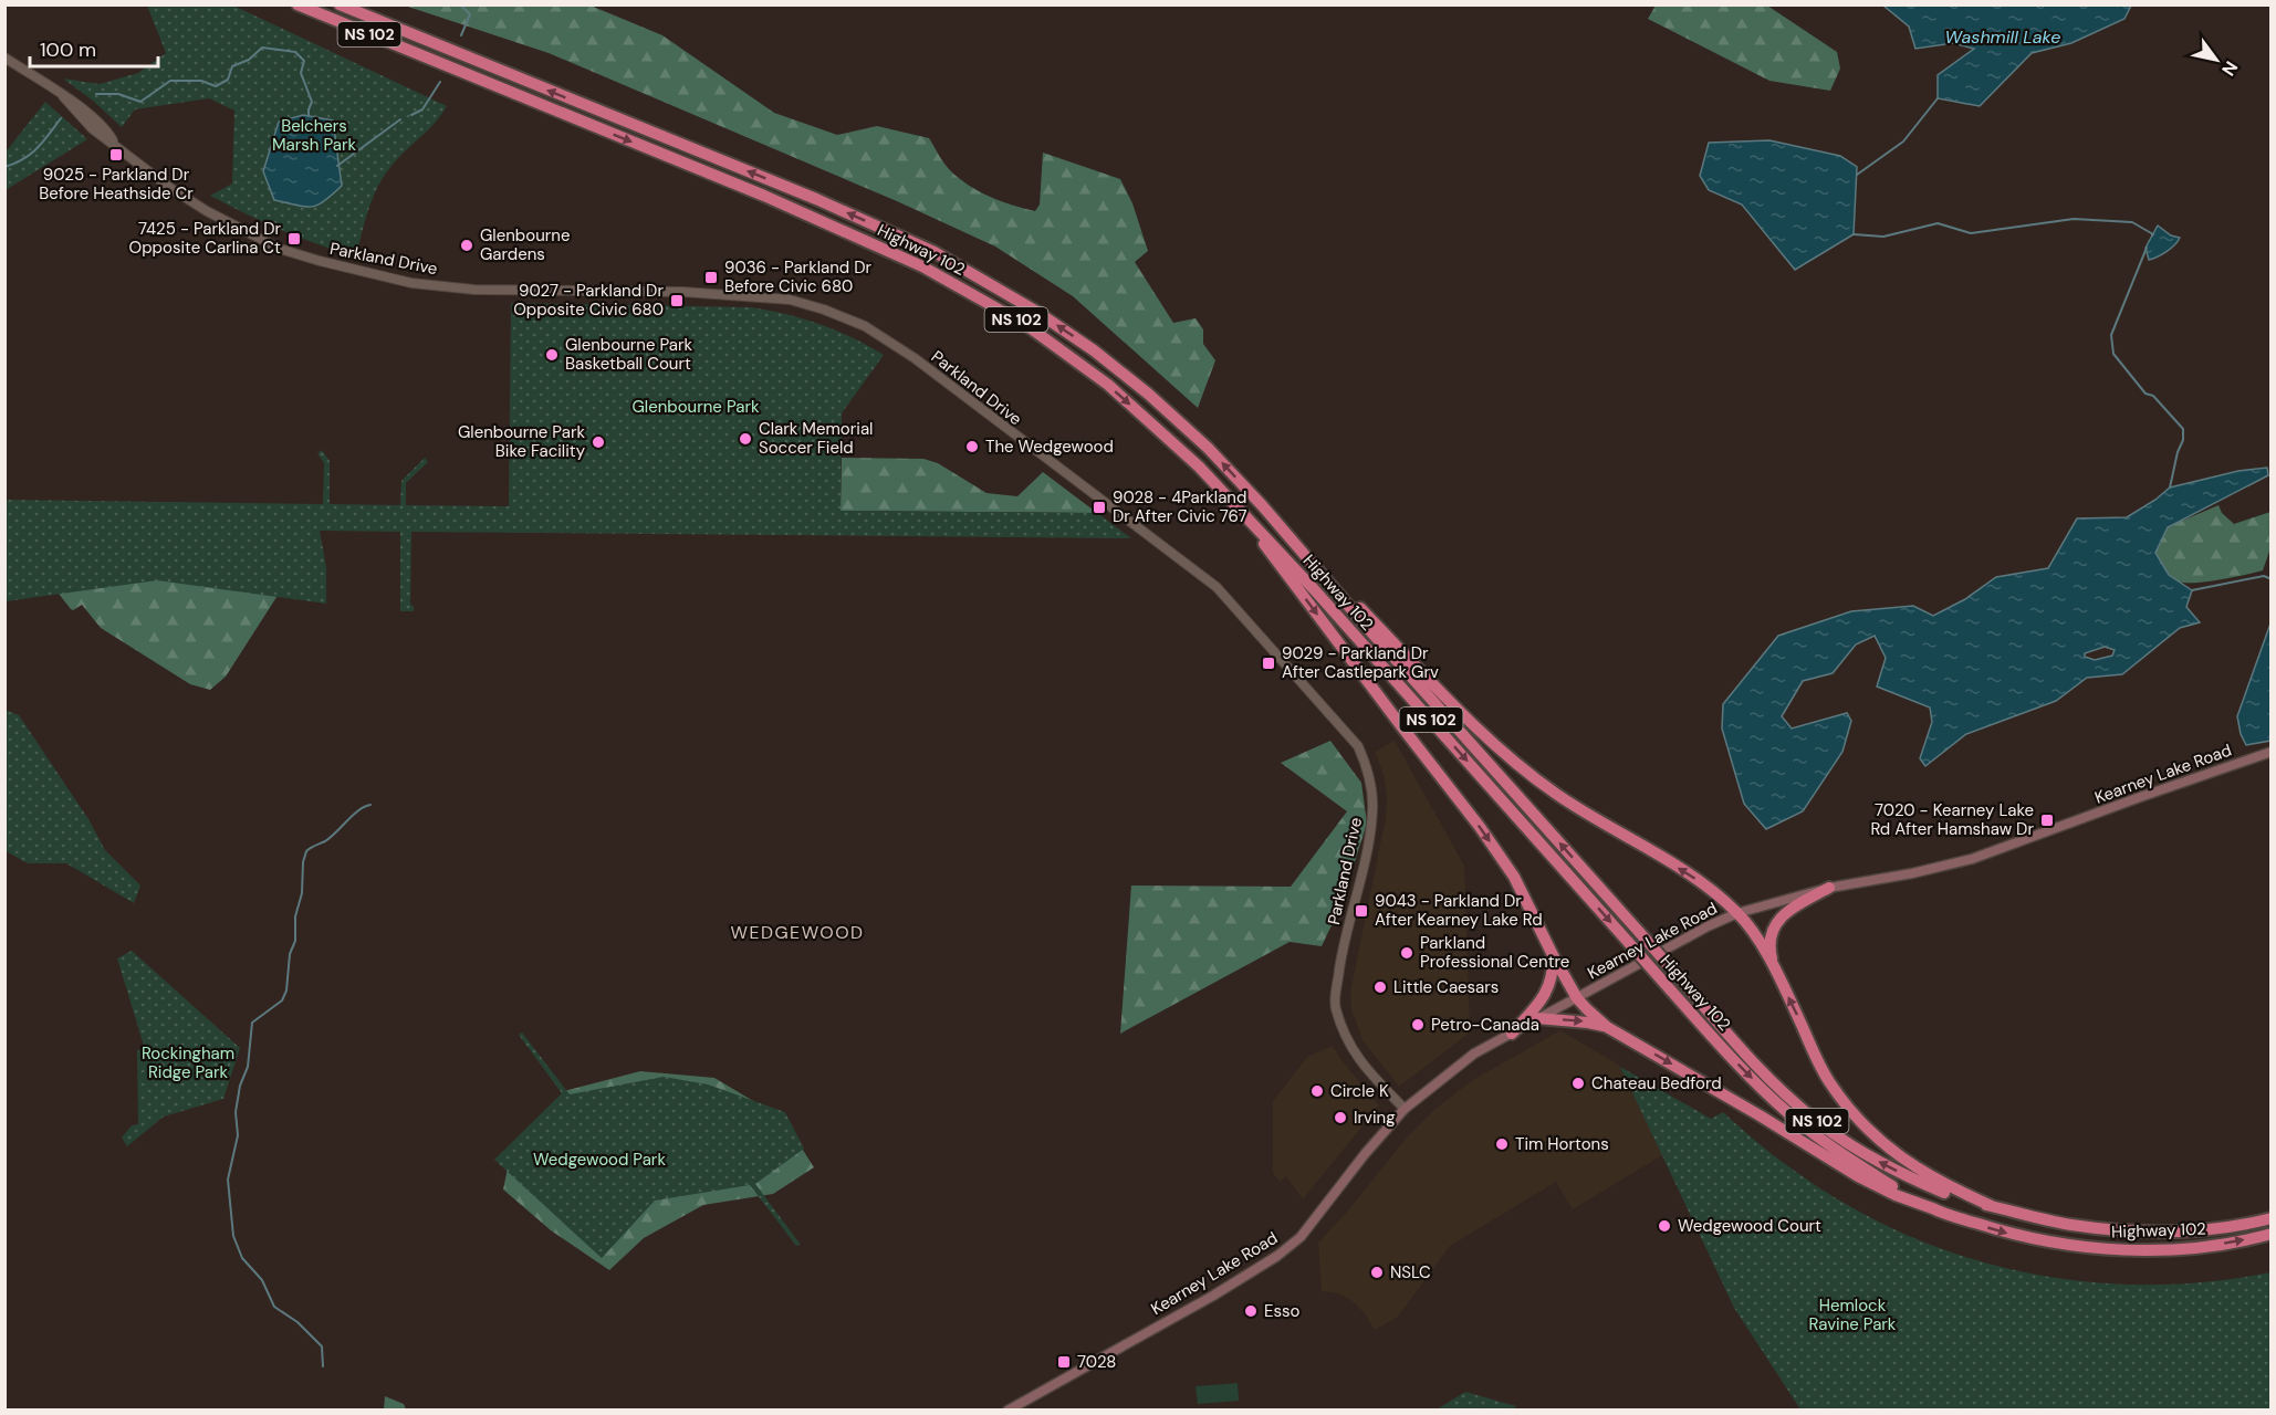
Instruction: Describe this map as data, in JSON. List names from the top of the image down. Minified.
{"streets":{"highway":["NS 102","Highway 102"],"main road":["Kearney Lake Road"],"street":["Parkland Drive"]},"crossings":[["Parkland Drive","Kearney Lake Road"]],"districts":["WEDGEWOOD"],"water":["Washmill Lake"],"parks":["Belchers Marsh Park","Glenbourne Park","Rockingham Ridge Park","Wedgewood Park","Hemlock Ravine Park"],"places":{"transit":["9025 - Parkland Dr Before Heathside Cr","7425 - Parkland Dr Opposite Carlina Ct","9036 - Parkland Dr Before Civic 680","9027 - Parkland Dr Opposite Civic 680","9028 - 4Parkland Dr After Civic 767","9029 - Parkland Dr After Castlepark Grv","7020 - Kearney Lake Rd After Hamshaw Dr","9043 - Parkland Dr After Kearney Lake Rd","7028"],"other":["Glenbourne Gardens","Glenbourne Park Basketball Court","Clark Memorial Soccer Field","Glenbourne Park Bike Facility","The Wedgewood","Parkland Professional Centre","Little Caesars","Petro-Canada","Chateau Bedford","Circle K","Irving","Tim Hortons","Wedgewood Court","NSLC","Esso"]},"scale_bar":"100 m","north":"bottom right"}
